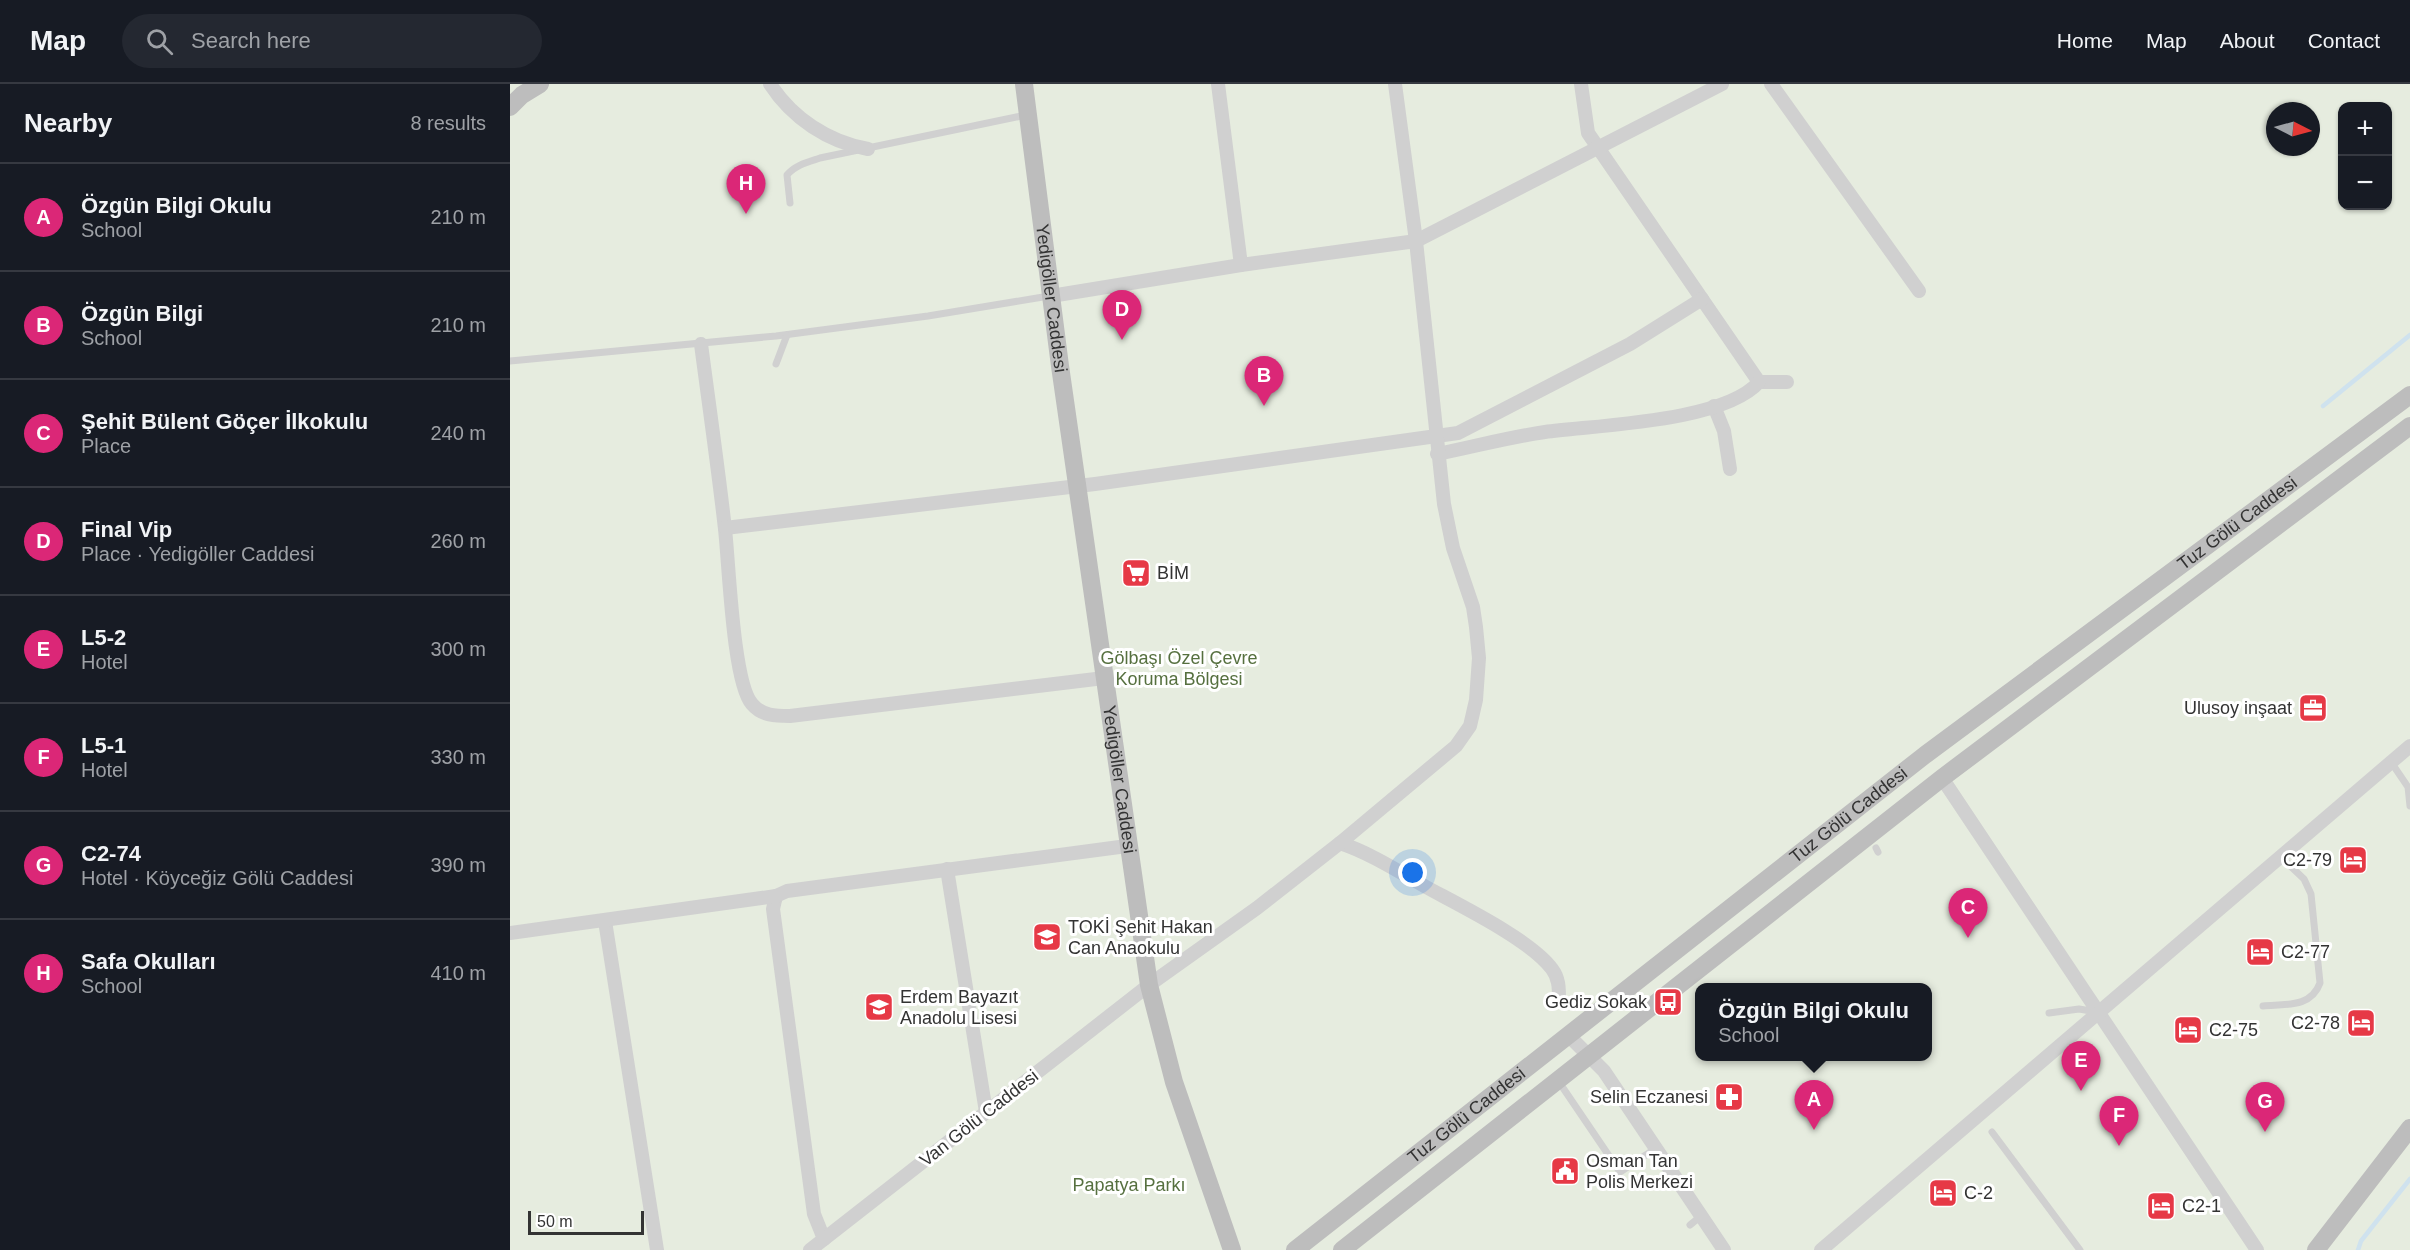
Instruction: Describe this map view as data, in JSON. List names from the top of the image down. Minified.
{"streets":{"street":["Yedigöller Caddesi","Tuz Gölü Caddesi","Van Gölü Caddesi"]},"crossings":[["Yedigöller Caddesi","Van Gölü Caddesi"]],"parks":["Gölbaşı Özel Çevre Koruma Bölgesi","Papatya Parkı"],"places":{"supermarket":["BİM"],"office":["Ulusoy inşaat"],"hotel":["C2-79","C2-77","C2-78","C2-75","C-2","C2-1"],"school or university":["TOKİ Şehit Hakan Can Anaokulu","Erdem Bayazıt Anadolu Lisesi"],"bus stop":["Gediz Sokak"],"pharmacy":["Selin Eczanesi"],"public building":["Osman Tan Polis Merkezi"]},"scale_bar":"50 m","north":"right","page":{"header":"Map","search":"Search here","nav":["Home","Map","About","Contact"],"heading":["Nearby","8 results"],"map_buttons":["+","−"],"list":[{"mark":"A","name":"Özgün Bilgi Okulu","note":"School","value":"210 m"},{"mark":"B","name":"Özgün Bilgi","note":"School","value":"210 m"},{"mark":"C","name":"Şehit Bülent Göçer İlkokulu","note":"Place","value":"240 m"},{"mark":"D","name":"Final Vip","note":"Place · Yedigöller Caddesi","value":"260 m"},{"mark":"E","name":"L5-2","note":"Hotel","value":"300 m"},{"mark":"F","name":"L5-1","note":"Hotel","value":"330 m"},{"mark":"G","name":"C2-74","note":"Hotel · Köyceğiz Gölü Caddesi","value":"390 m"},{"mark":"H","name":"Safa Okulları","note":"School","value":"410 m"}],"pins":["H","D","B","C","E","A","G","F"],"popup":["Özgün Bilgi Okulu","School"],"scale":"50 m"}}
